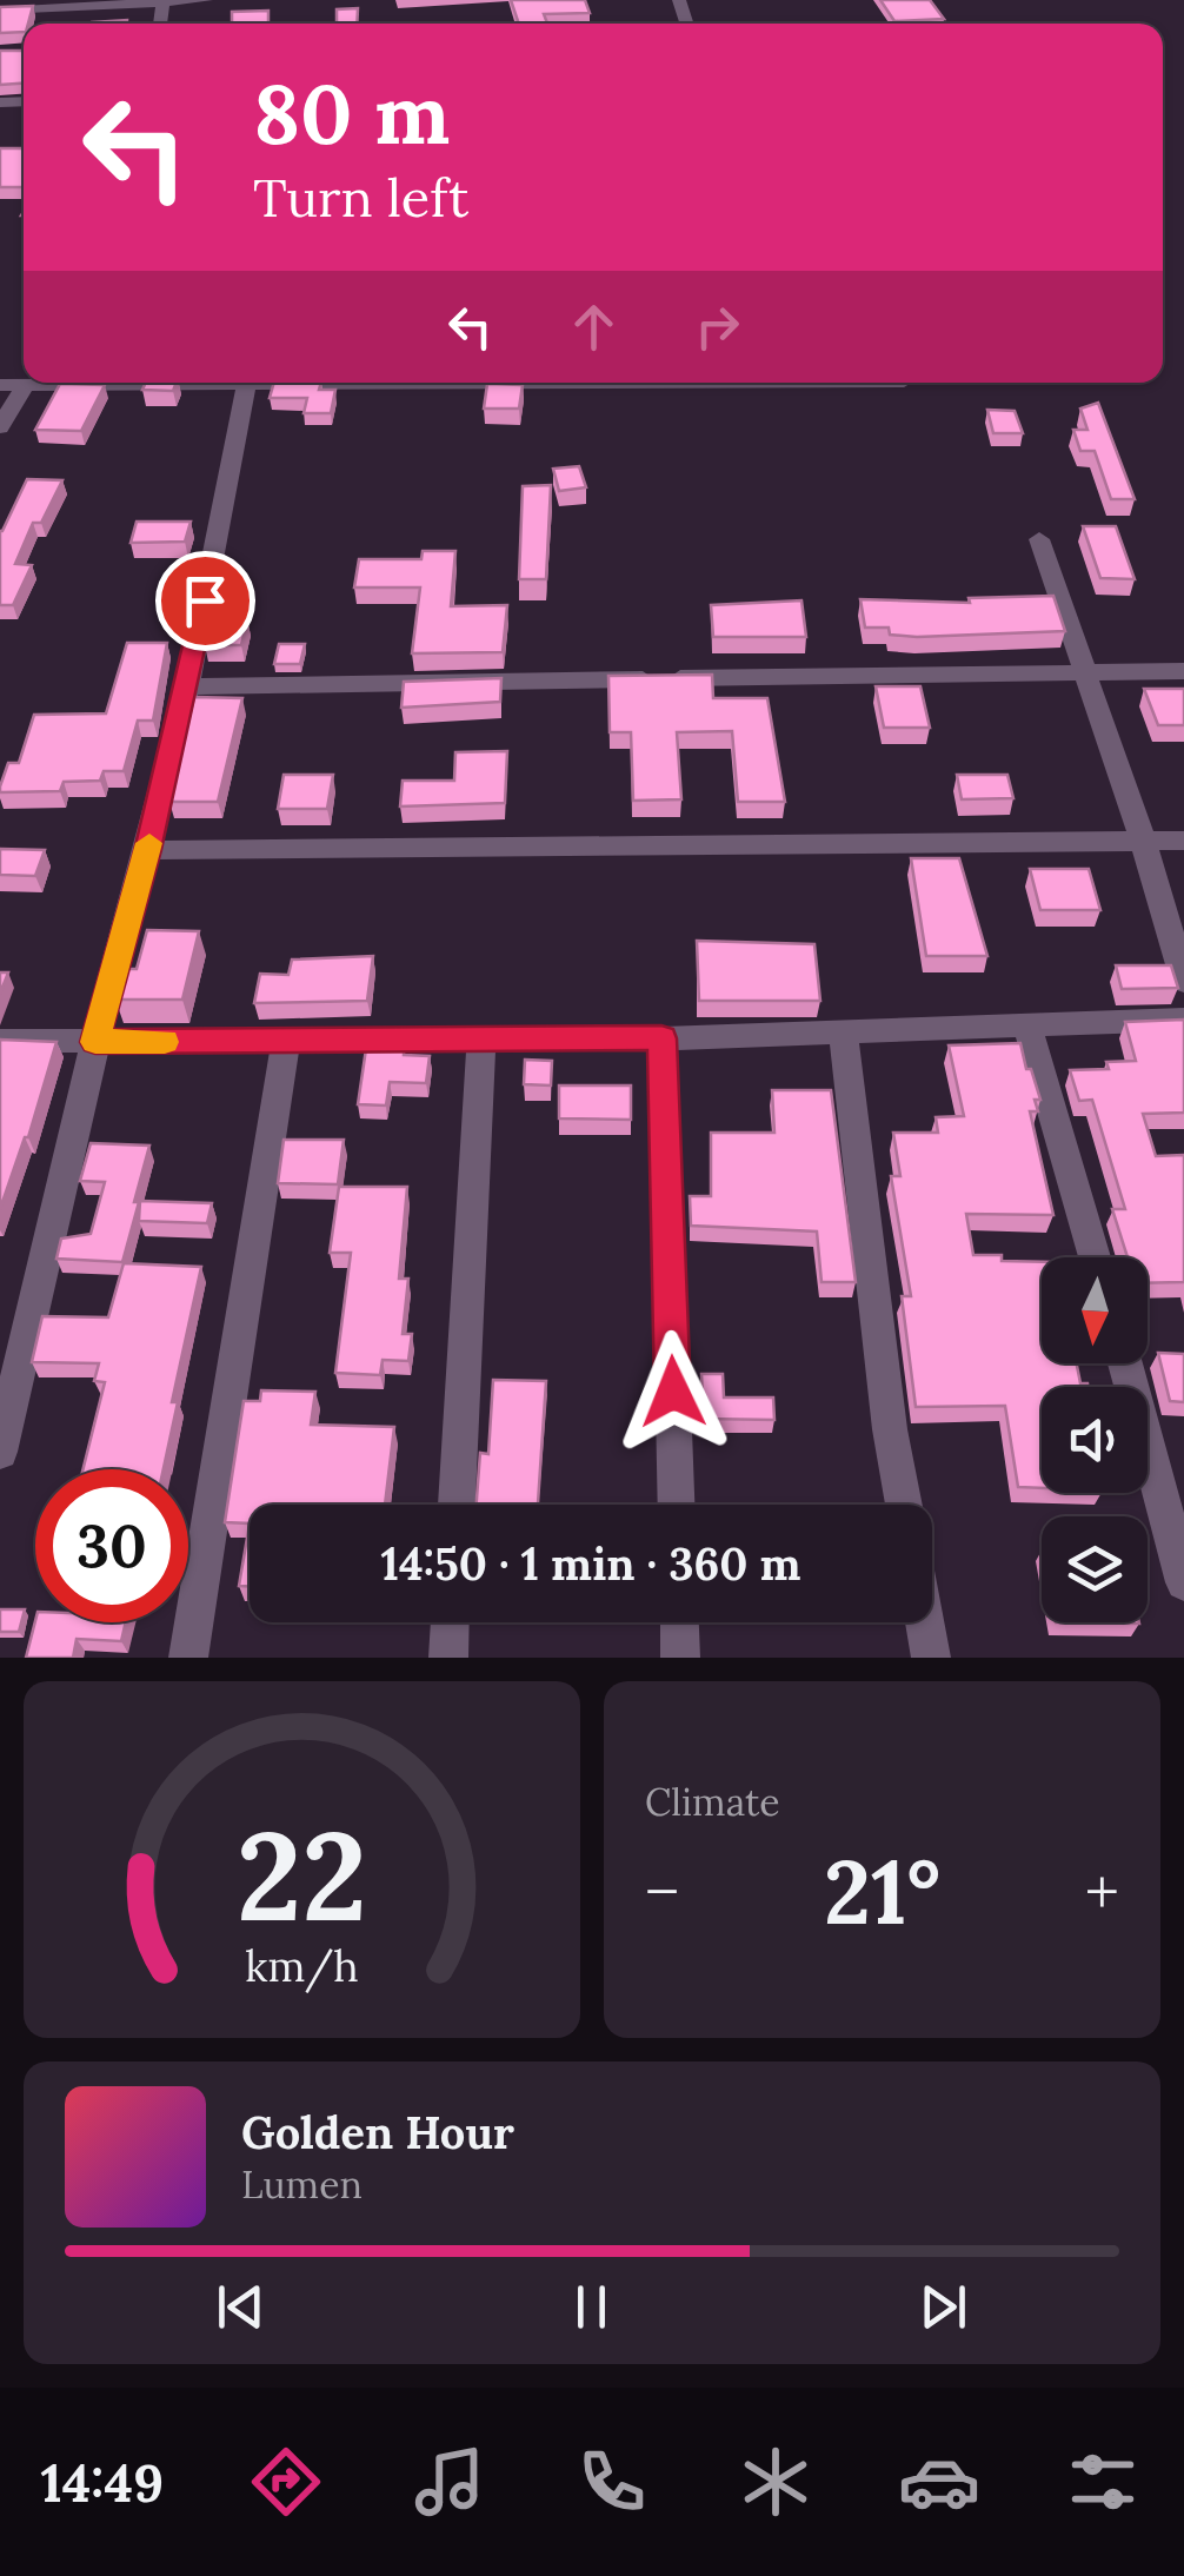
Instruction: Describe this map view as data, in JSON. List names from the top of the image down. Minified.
{"north":"bottom","page":{"turn":["80 m","Turn left"],"limit":"30","trip":"14:50 · 1 min · 360 m","tile":"Climate","heat":["−","21°","+"],"song":["Golden Hour","Lumen"],"tabs":"14:49","gauge":["22","km/h"]}}
